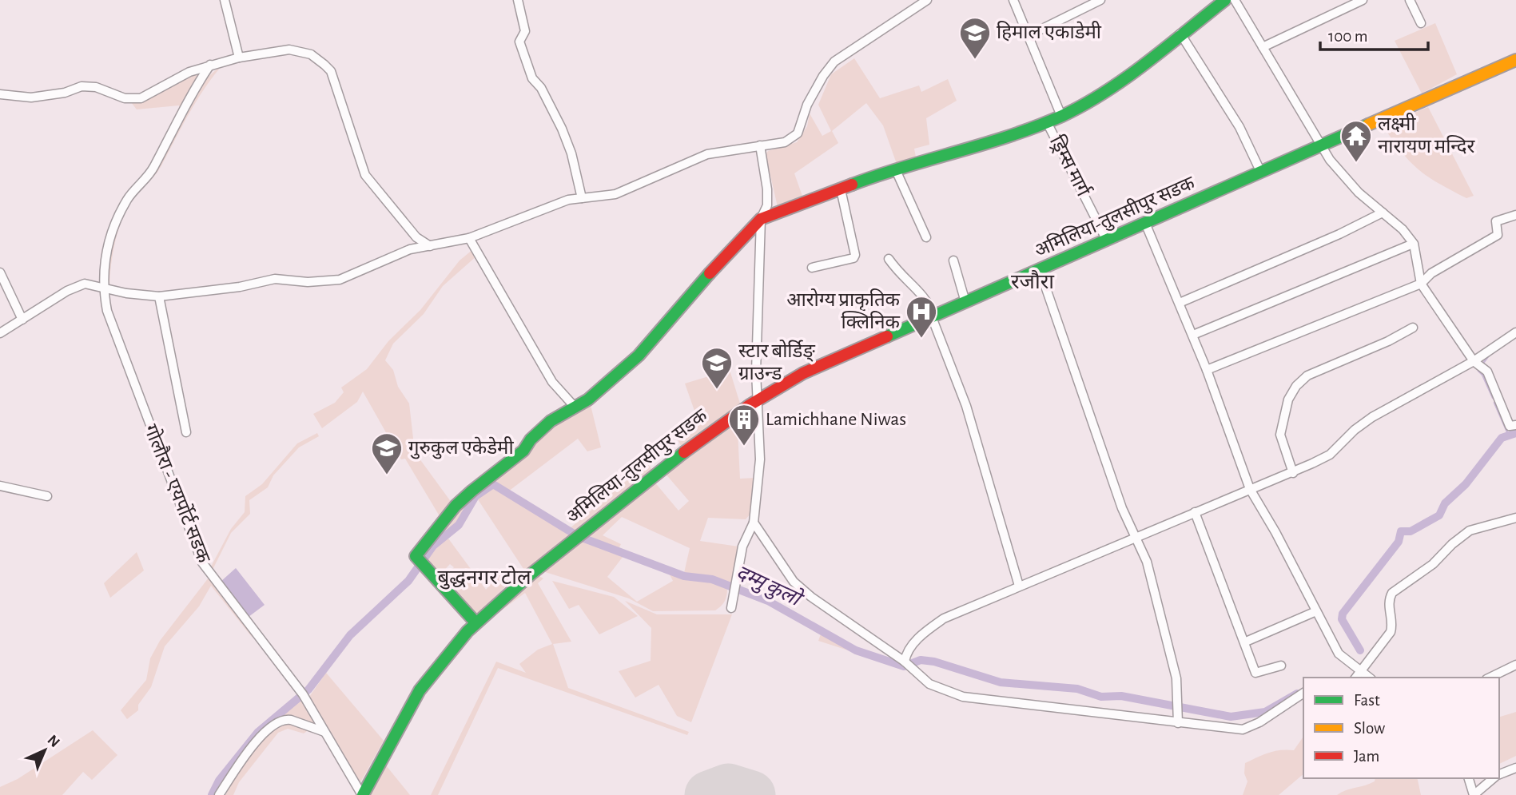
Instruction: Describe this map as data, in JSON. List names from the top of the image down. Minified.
{"streets":{"main road":["अमिलिया-तुलसीपुर सडक"],"street":["ड्रिम्स मार्ग","गोलौरा - एयर्पोर्ट सडक"]},"crossings":[["ड्रिम्स मार्ग","अमिलिया-तुलसीपुर सडक"],["अमिलिया-तुलसीपुर सडक","गोलौरा - एयर्पोर्ट सडक"]],"districts":["रजौरा","बुद्धनगर टोल"],"water":["दम्मु कुलो"],"places":{"school or university":["हिमाल एकाडेमी","स्टार बोर्डिङ् ग्राउन्ड","गुरुकुल एकेडेमी"],"temple":["लक्ष्मी नारायण मन्दिर"],"hospital":["आरोग्य प्राकृतिक क्लिनिक"],"building":["Lamichhane Niwas"]},"legend":["Fast","Slow","Jam"],"scale_bar":"100 m","north":"top right"}
